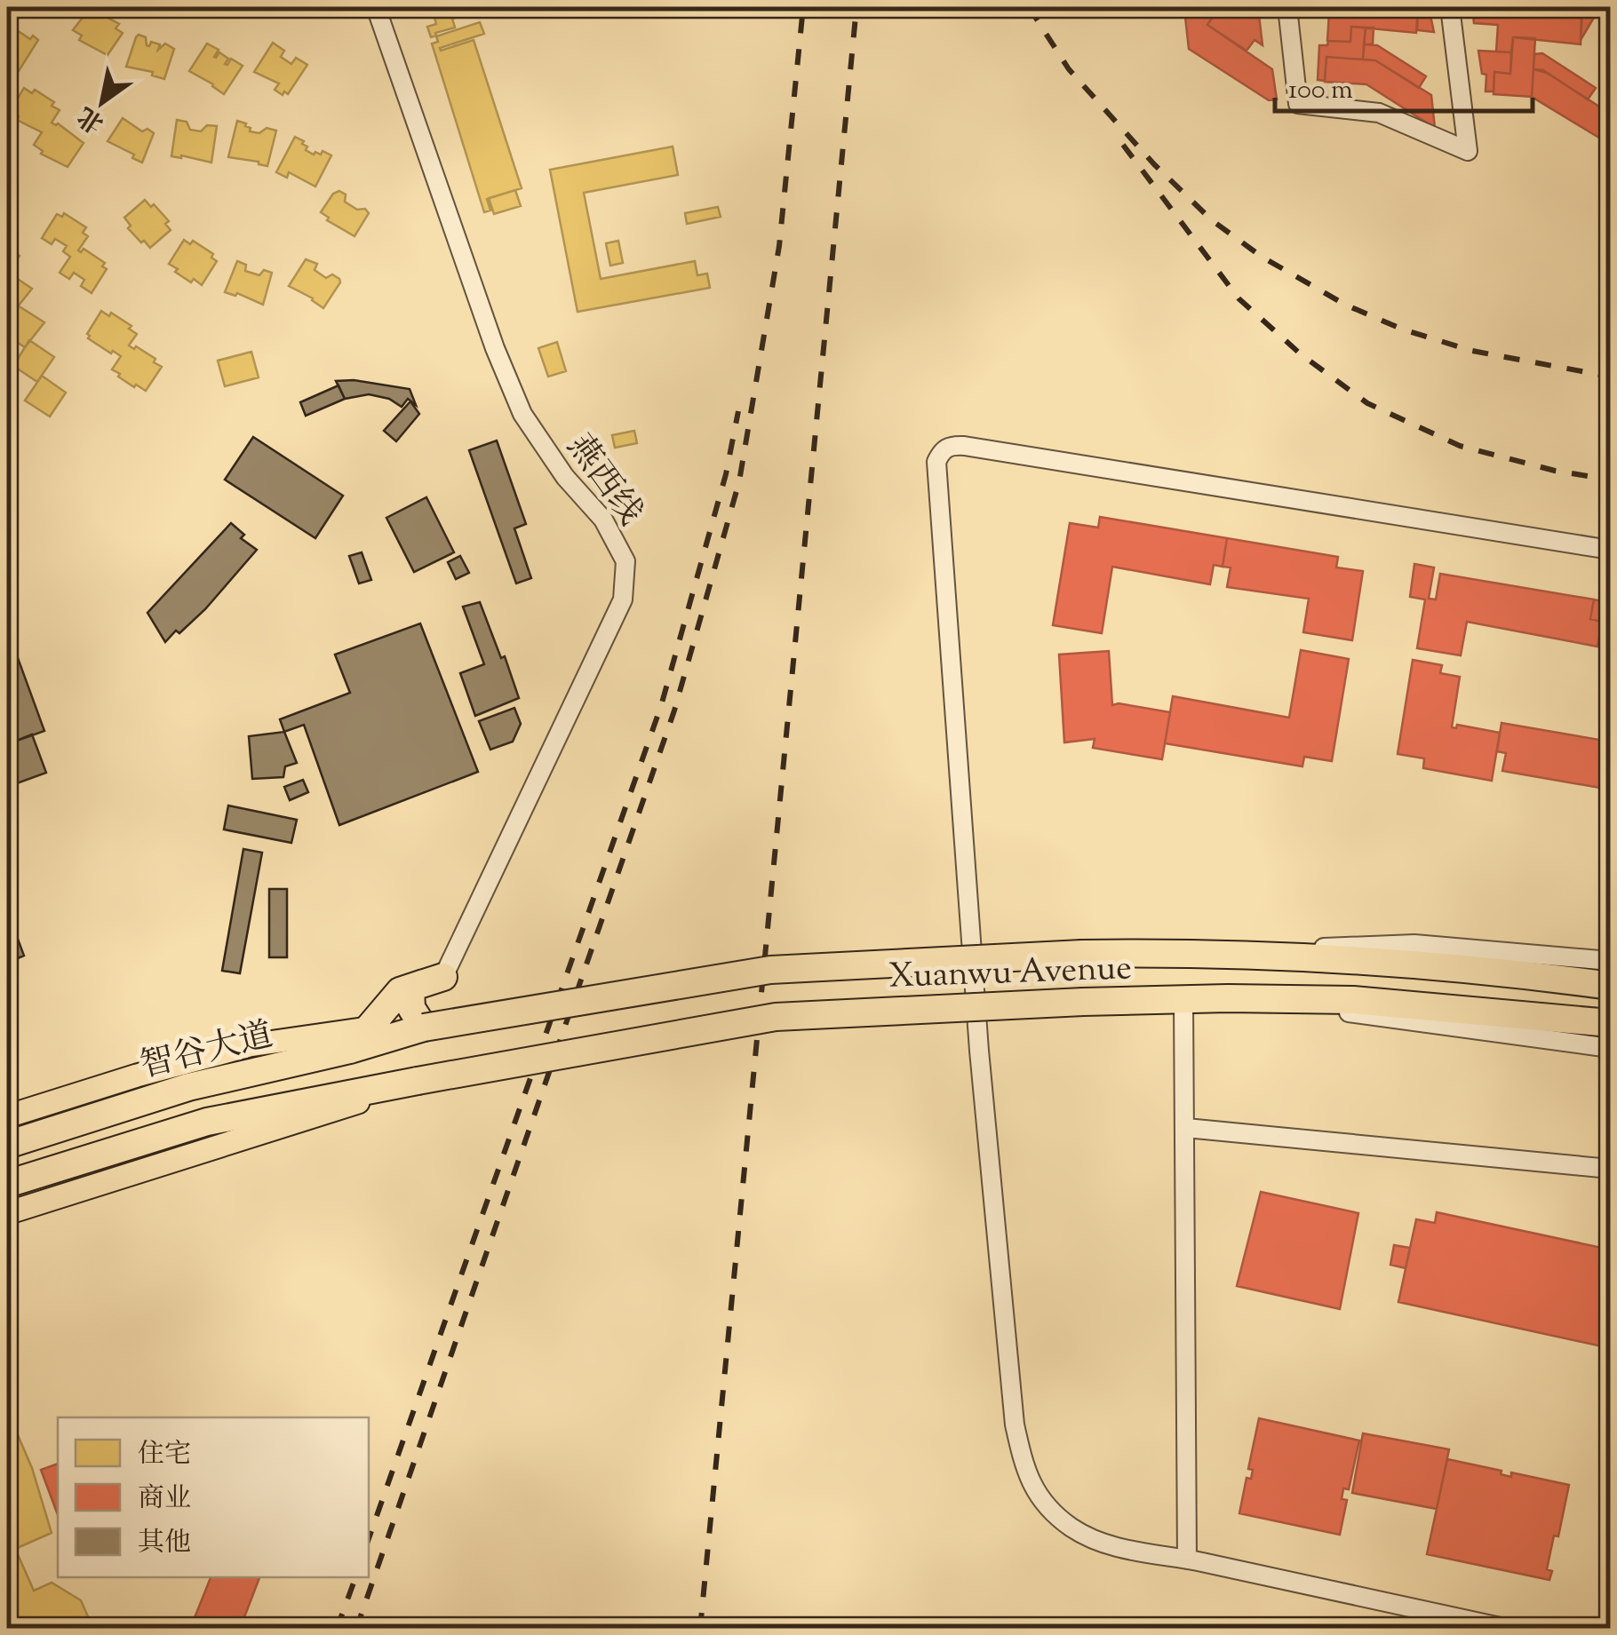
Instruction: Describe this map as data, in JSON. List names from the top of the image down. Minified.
{"streets":{"highway":["Xuanwu Avenue","智谷大道"],"street":["燕西线"]},"crossings":[["Xuanwu Avenue","智谷大道"]],"legend":["住宅","商业","其他"],"scale_bar":"100 m","north":"bottom left"}
